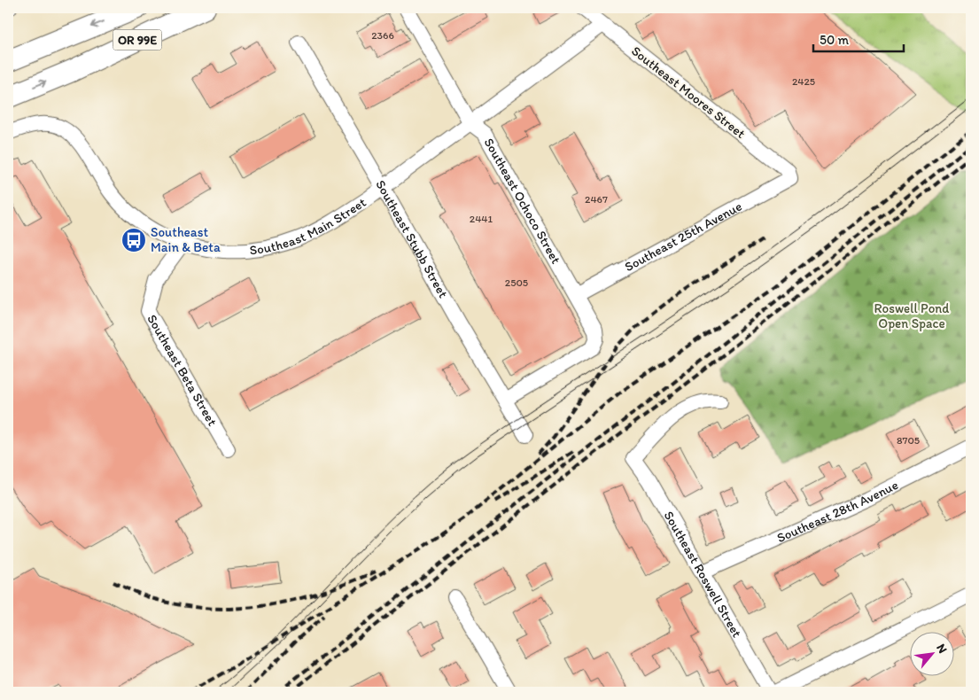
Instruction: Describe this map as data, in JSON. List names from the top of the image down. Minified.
{"streets":{"highway":["OR 99E"],"street":["Southeast Moores Street","Southeast Ochoco Street","Southeast Main Street","Southeast 25th Avenue","Southeast Stubb Street","Southeast Beta Street","Southeast 28th Avenue","Southeast Roswell Street"]},"crossings":[["Southeast Moores Street","Southeast Main Street"],["Southeast Moores Street","Southeast 25th Avenue"],["Southeast Ochoco Street","Southeast Main Street"],["Southeast Ochoco Street","Southeast 25th Avenue"],["Southeast Ochoco Street","Southeast Stubb Street"],["Southeast Main Street","Southeast Stubb Street"],["Southeast Main Street","Southeast Beta Street"],["Southeast 28th Avenue","Southeast Roswell Street"]],"parks":["Roswell Pond Open Space"],"places":{"bus stop":["Southeast Main & Beta"]},"house_numbers":["2366","2425","2467","2441","2505","8705"],"scale_bar":"50 m","north":"top right"}
